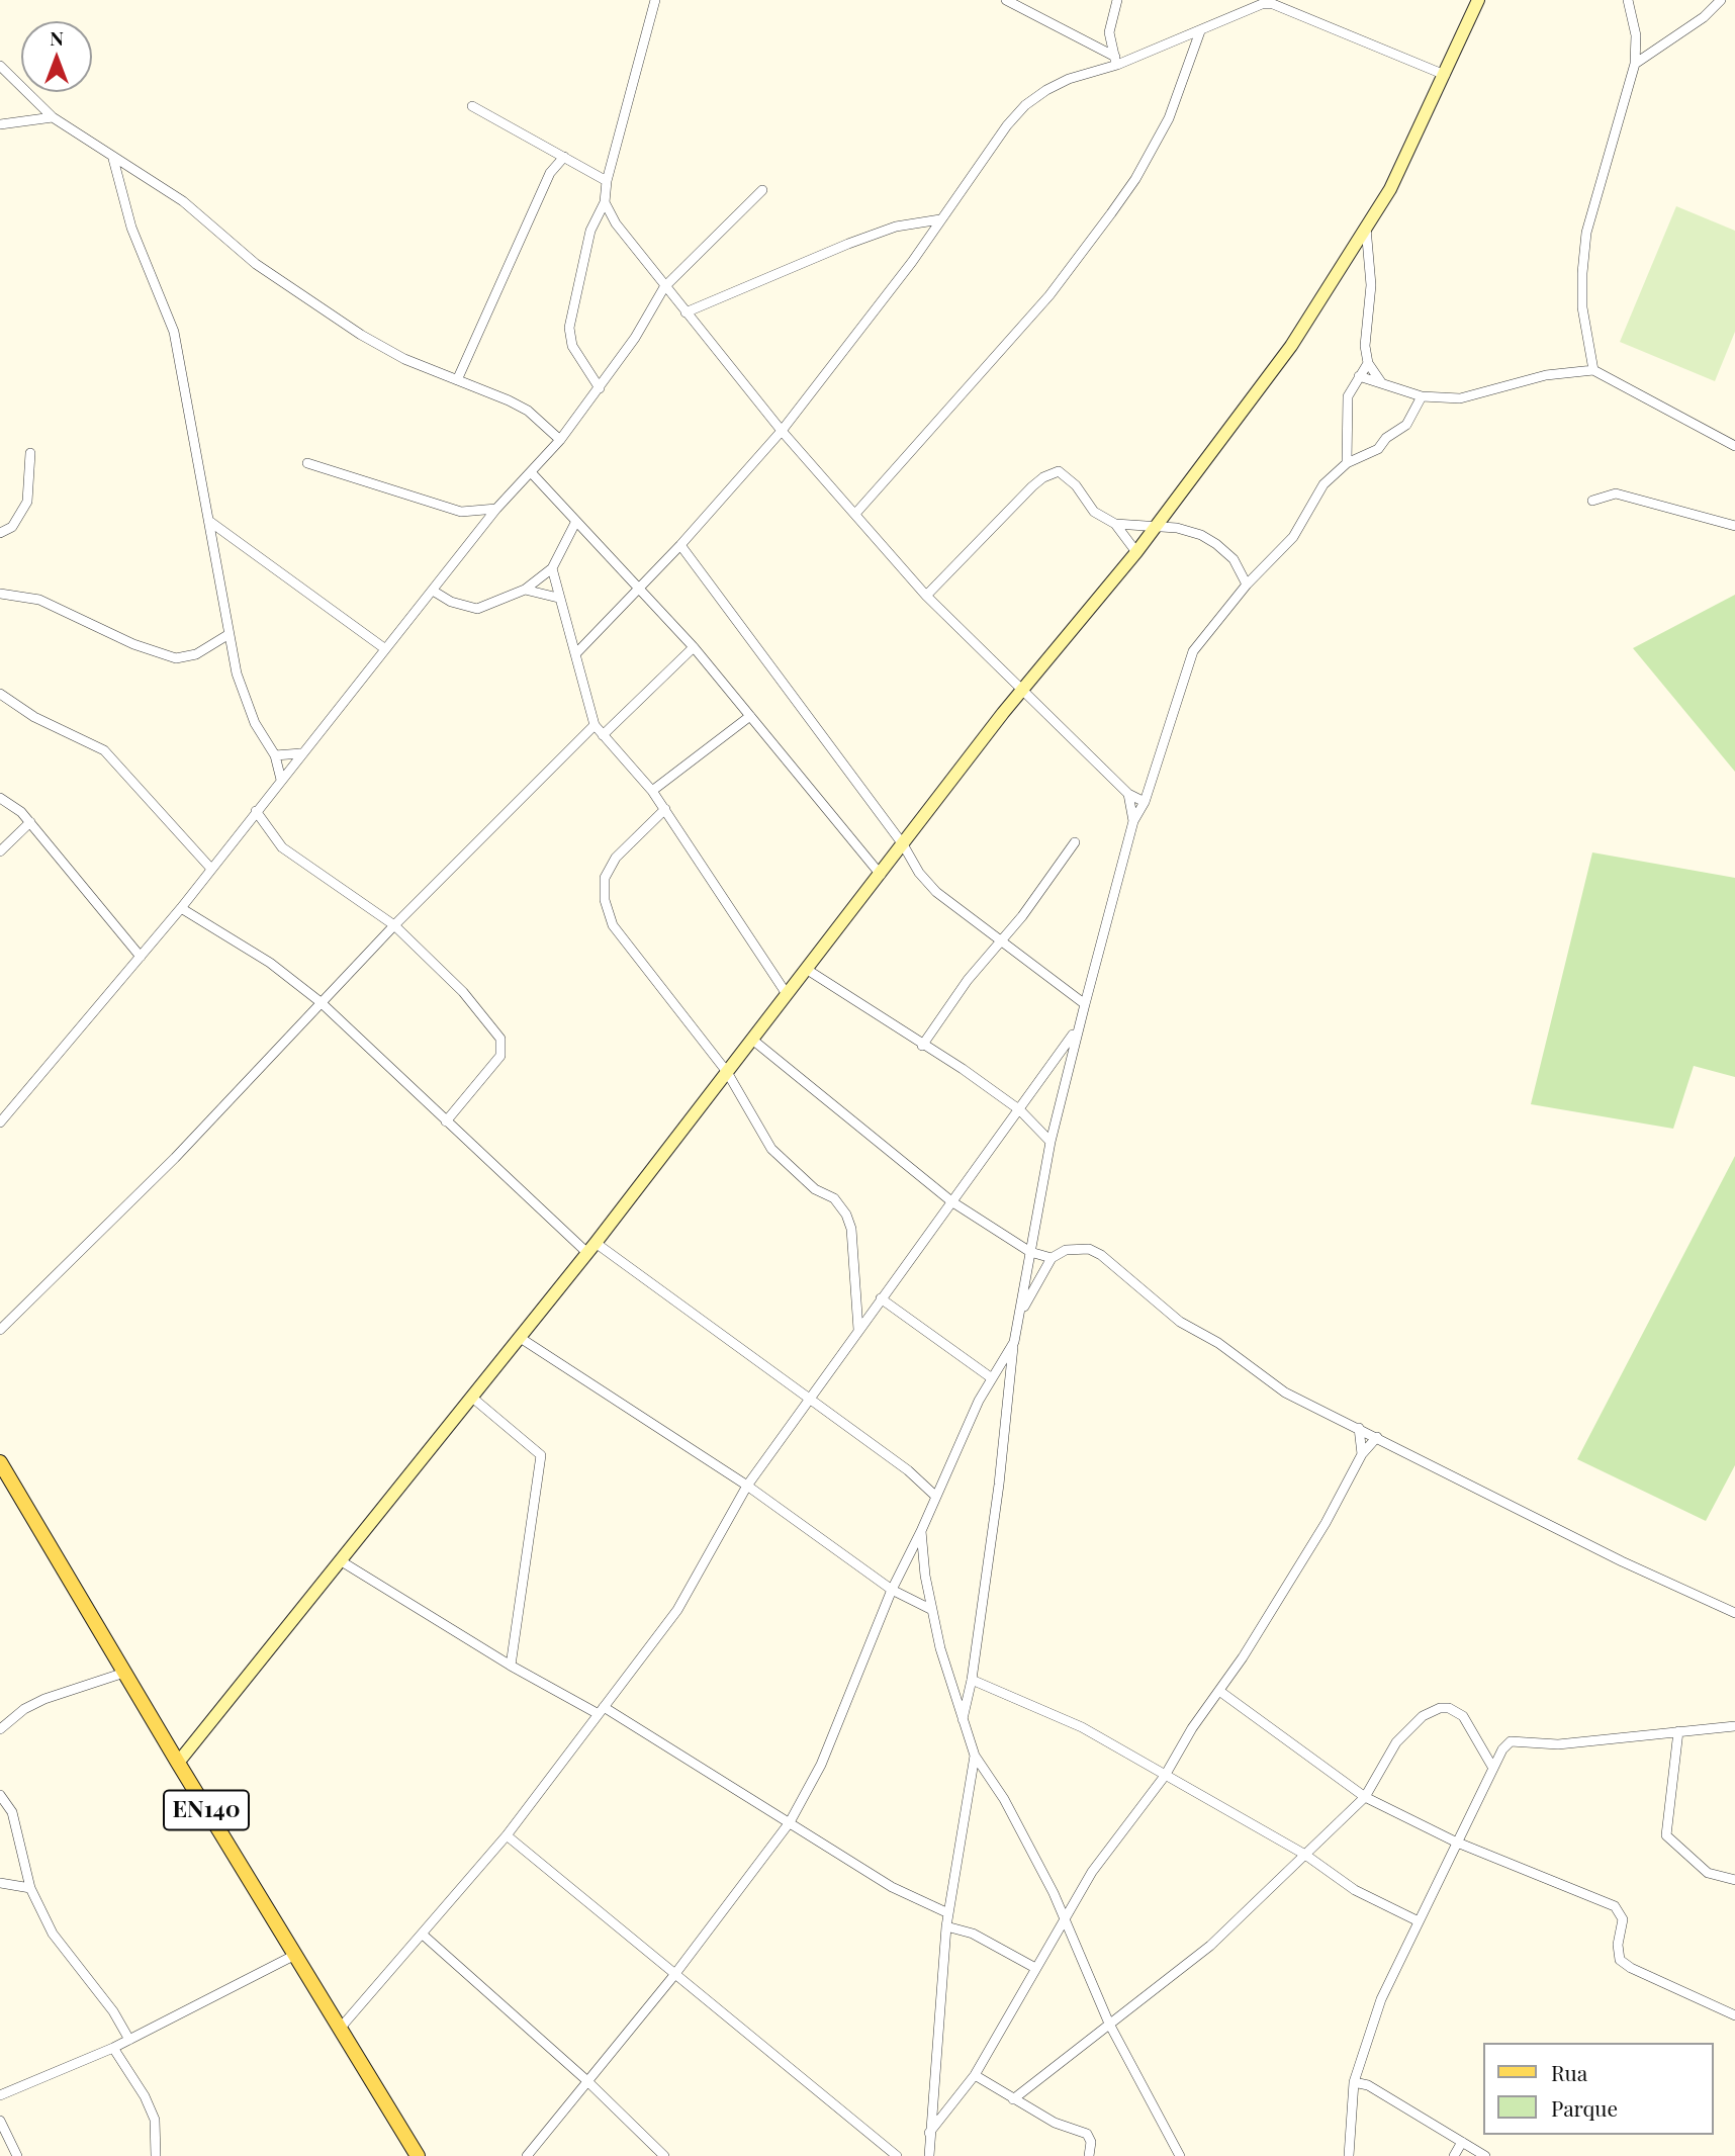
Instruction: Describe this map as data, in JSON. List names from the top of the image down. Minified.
{"streets":{"main road":["EN140"]},"legend":["Rua","Parque"],"north":"top"}
